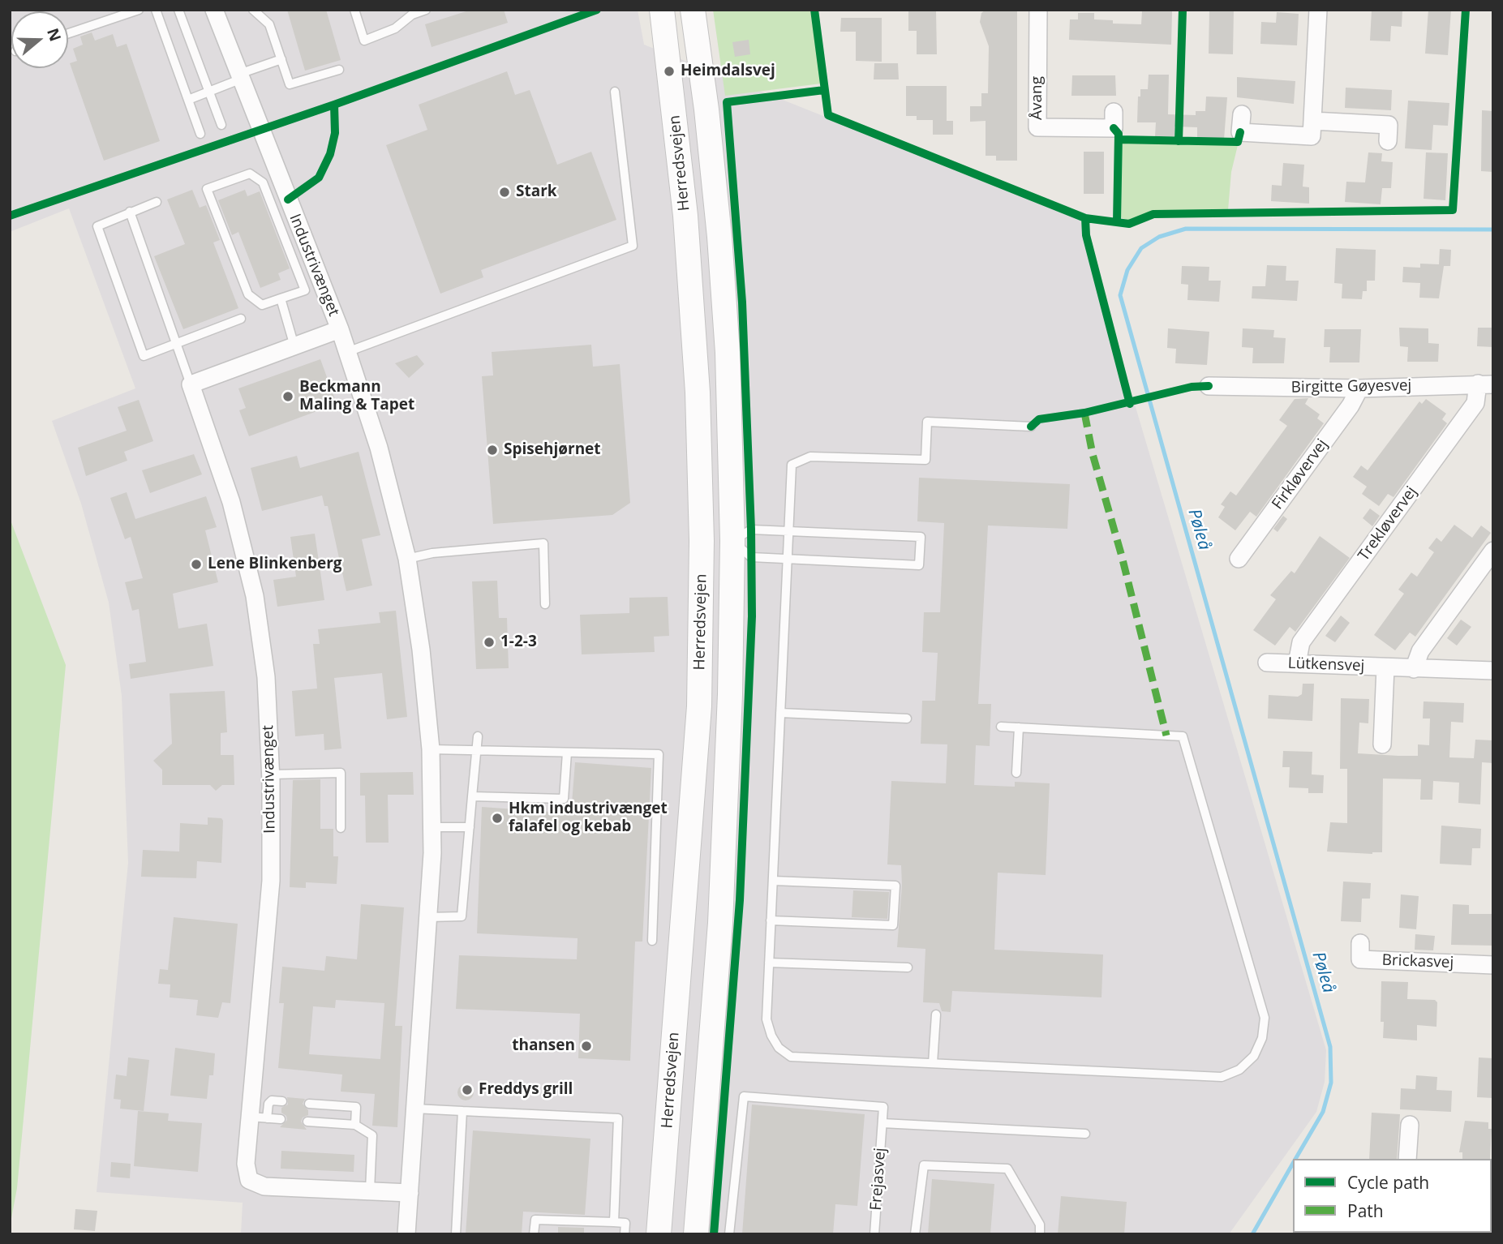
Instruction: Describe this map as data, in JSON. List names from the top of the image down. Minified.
{"streets":{"street":["Åvang","Herredsvejen","Industrivænget","Birgitte Gøyesvej","Firkløvervej","Trekløvervej","Lütkensvej","Brickasvej"],"lane":["Frejasvej"]},"crossings":[["Birgitte Gøyesvej","Firkløvervej"],["Birgitte Gøyesvej","Trekløvervej"],["Trekløvervej","Lütkensvej"]],"water":["Pøleå"],"places":["Heimdalsvej","Stark","Beckmann Maling & Tapet","Spisehjørnet","Lene Blinkenberg","1-2-3","Hkm industrivænget falafel og kebab","thansen","Freddys grill"],"legend":["Cycle path","Path"],"north":"right"}
